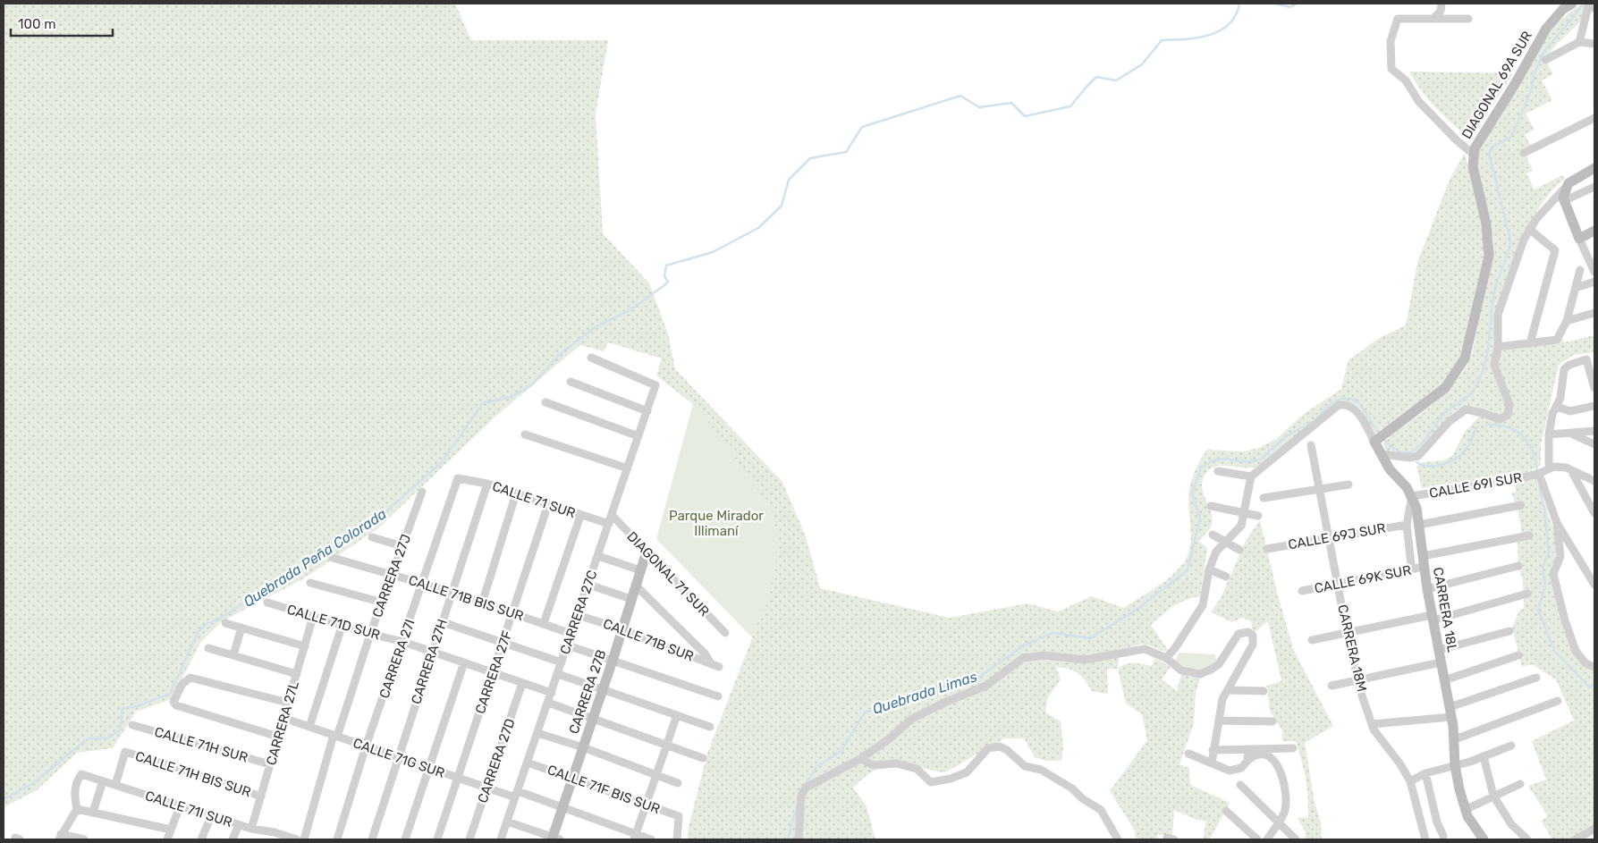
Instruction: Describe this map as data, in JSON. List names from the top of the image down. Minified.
{"streets":{"street":["DIAGONAL 69A SUR","CALLE 69I SUR","CALLE 71 SUR","CALLE 69J SUR","DIAGONAL 71 SUR","CARRERA 27J","CALLE 69K SUR","CALLE 71B BIS SUR","CARRERA 18L","CARRERA 27C","CALLE 71D SUR","CALLE 71B SUR","CARRERA 18M","CARRERA 27I","CARRERA 27H","CARRERA 27F","CARRERA 27B","CARRERA 27L","CALLE 71H SUR","CALLE 71G SUR","CARRERA 27D","CALLE 71H BIS SUR","CALLE 71F BIS SUR","CALLE 71I SUR"]},"crossings":[["DIAGONAL 69A SUR","CARRERA 18L"],["CALLE 69I SUR","CARRERA 18L"],["CALLE 71 SUR","CARRERA 27C"],["CALLE 71 SUR","CARRERA 27I"],["CALLE 71 SUR","CARRERA 27H"],["CALLE 71 SUR","CARRERA 27F"],["CALLE 69J SUR","CARRERA 18M"],["DIAGONAL 71 SUR","CARRERA 27C"],["DIAGONAL 71 SUR","CARRERA 27B"],["CARRERA 27J","CALLE 71B BIS SUR"],["CARRERA 27J","CALLE 71D SUR"],["CARRERA 27J","CALLE 71G SUR"],["CALLE 69K SUR","CARRERA 18L"],["CALLE 69K SUR","CARRERA 18M"],["CALLE 71B BIS SUR","CARRERA 27C"],["CALLE 71B BIS SUR","CARRERA 27I"],["CALLE 71B BIS SUR","CARRERA 27H"],["CALLE 71B BIS SUR","CARRERA 27F"],["CARRERA 27C","CALLE 71D SUR"],["CARRERA 27C","CALLE 71B SUR"],["CARRERA 27C","CALLE 71G SUR"],["CARRERA 27C","CALLE 71F BIS SUR"],["CALLE 71D SUR","CARRERA 27I"],["CALLE 71D SUR","CARRERA 27H"],["CALLE 71D SUR","CARRERA 27F"],["CALLE 71D SUR","CARRERA 27L"],["CALLE 71D SUR","CARRERA 27D"],["CALLE 71B SUR","CARRERA 27B"],["CARRERA 27I","CALLE 71G SUR"],["CARRERA 27H","CALLE 71G SUR"],["CARRERA 27F","CALLE 71G SUR"],["CARRERA 27B","CALLE 71G SUR"],["CARRERA 27B","CALLE 71F BIS SUR"],["CARRERA 27L","CALLE 71H SUR"],["CARRERA 27L","CALLE 71G SUR"],["CARRERA 27L","CALLE 71H BIS SUR"],["CARRERA 27L","CALLE 71I SUR"],["CALLE 71G SUR","CARRERA 27D"],["CALLE 71H BIS SUR","CALLE 71I SUR"]],"water":["Quebrada Peña Colorada","Quebrada Limas"],"parks":["Parque Mirador Illimaní"],"scale_bar":"100 m"}
